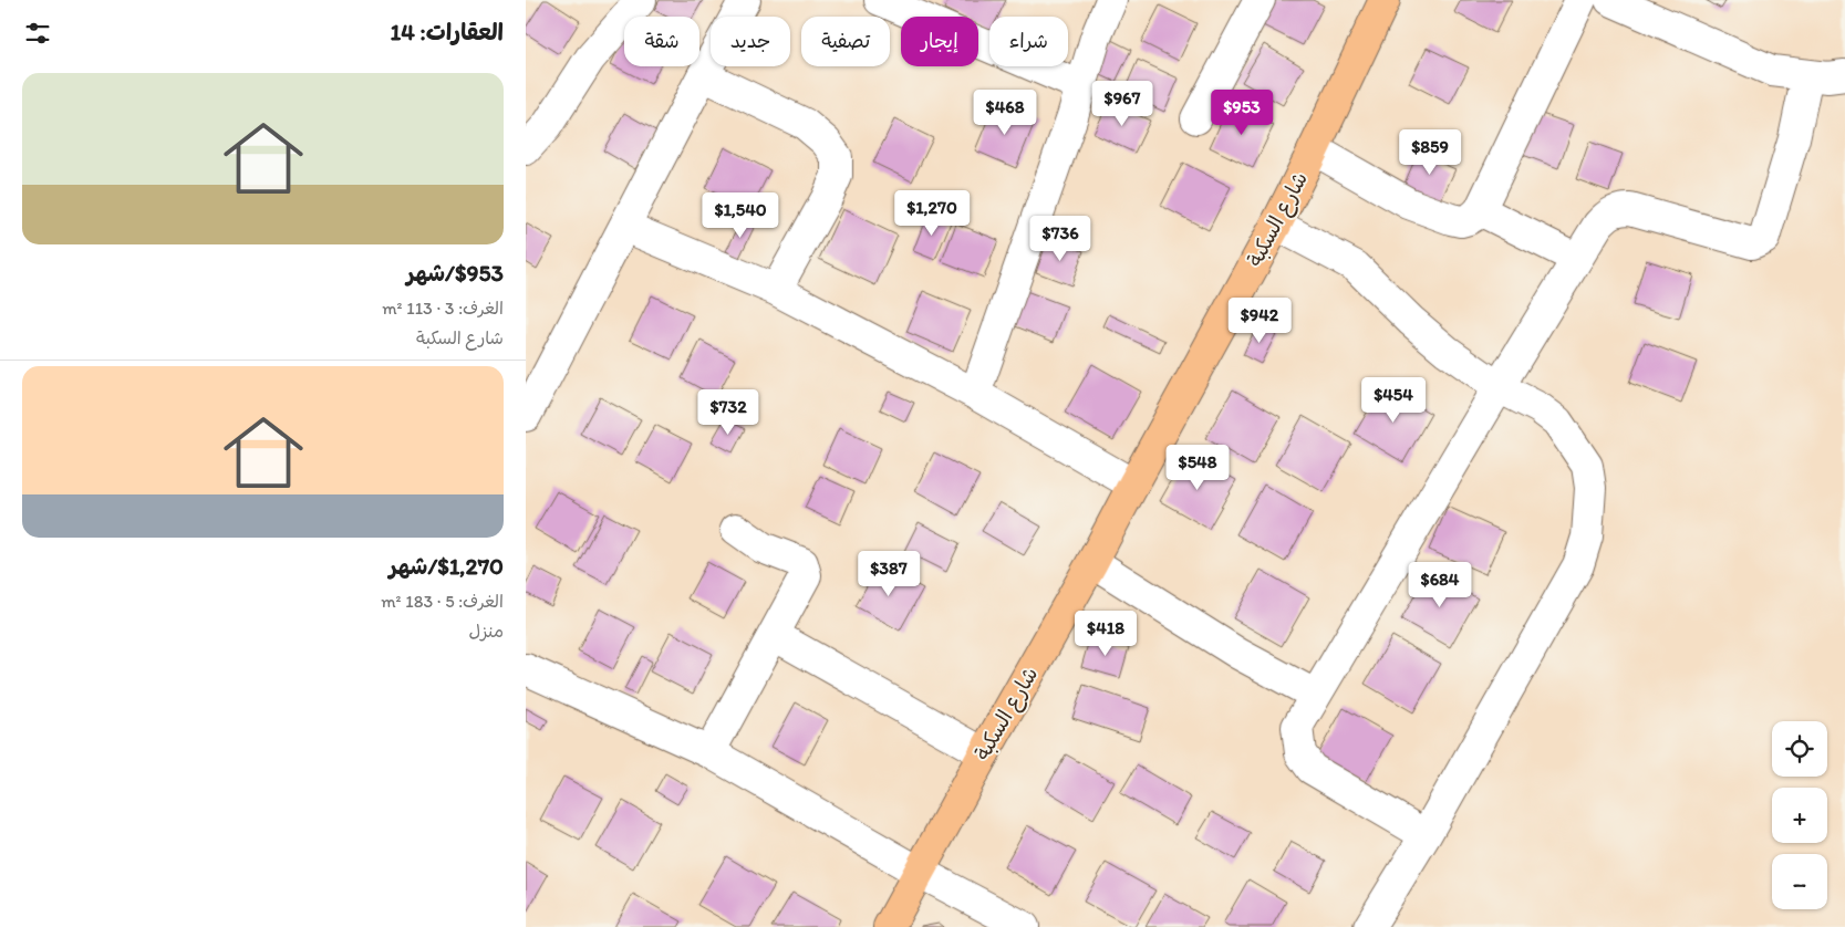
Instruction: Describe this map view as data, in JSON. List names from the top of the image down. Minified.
{"streets":{"main road":["شارع السكبة"]},"page":{"heading":"العقارات: 14","chip":["شراء","إيجار","تصفية","جديد","شقة"],"list":[{"name":"$953/شهر","note":"الغرف: 3 · 113 m² · شارع السكبة"},{"name":"$1,270/شهر","note":"الغرف: 5 · 183 m² · منزل"}],"price":["$967","$468","$953","$859","$1,270","$1,540","$736","$942","$454","$732","$548","$387","$684","$418"],"map_buttons":["+","−"]}}
